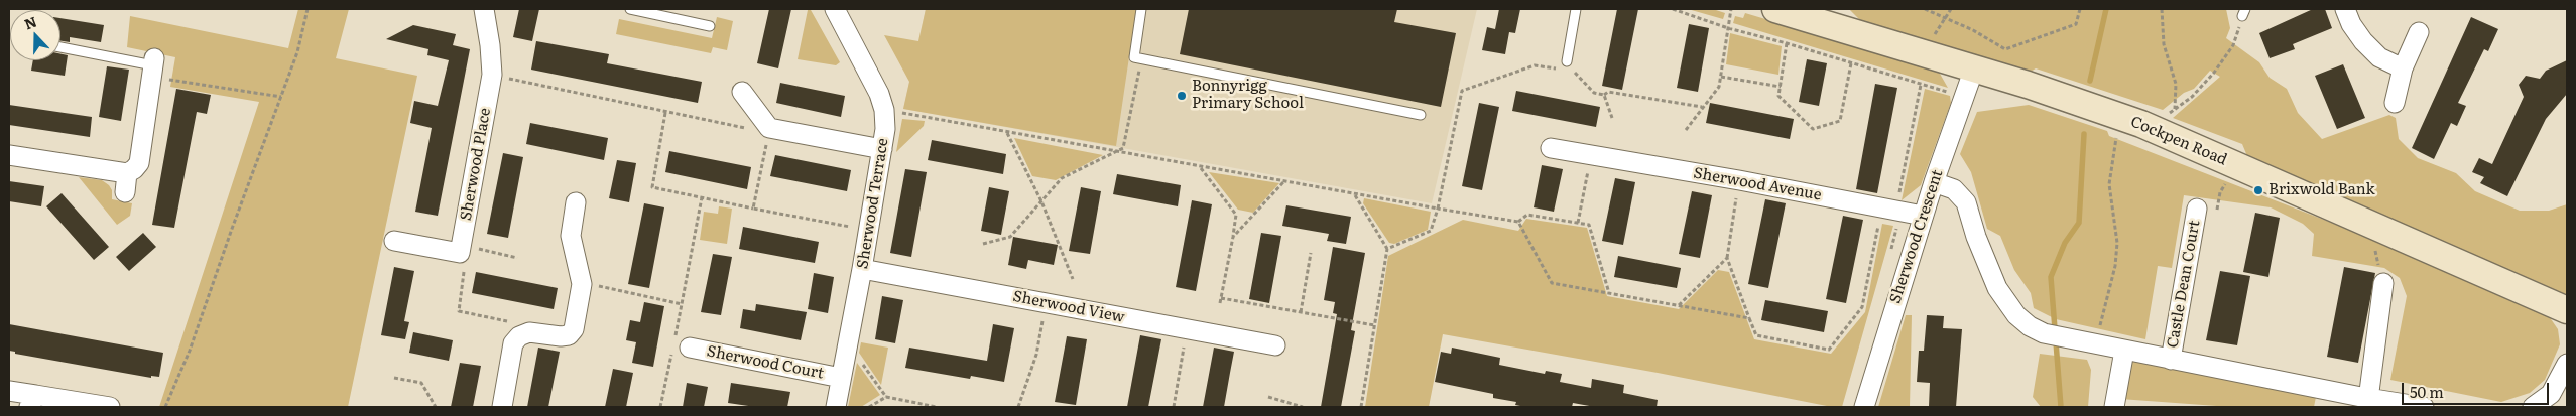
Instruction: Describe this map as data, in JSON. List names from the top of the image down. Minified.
{"streets":{"main road":["Cockpen Road"],"street":["Sherwood Place","Sherwood Avenue","Sherwood Terrace","Sherwood Crescent","Castle Dean Court","Sherwood View","Sherwood Court"]},"crossings":[["Cockpen Road","Sherwood Crescent"],["Sherwood Avenue","Sherwood Crescent"],["Sherwood Terrace","Sherwood View"],["Sherwood Terrace","Sherwood Court"]],"places":["Bonnyrigg Primary School","Brixwold Bank"],"scale_bar":"50 m","north":"top"}
